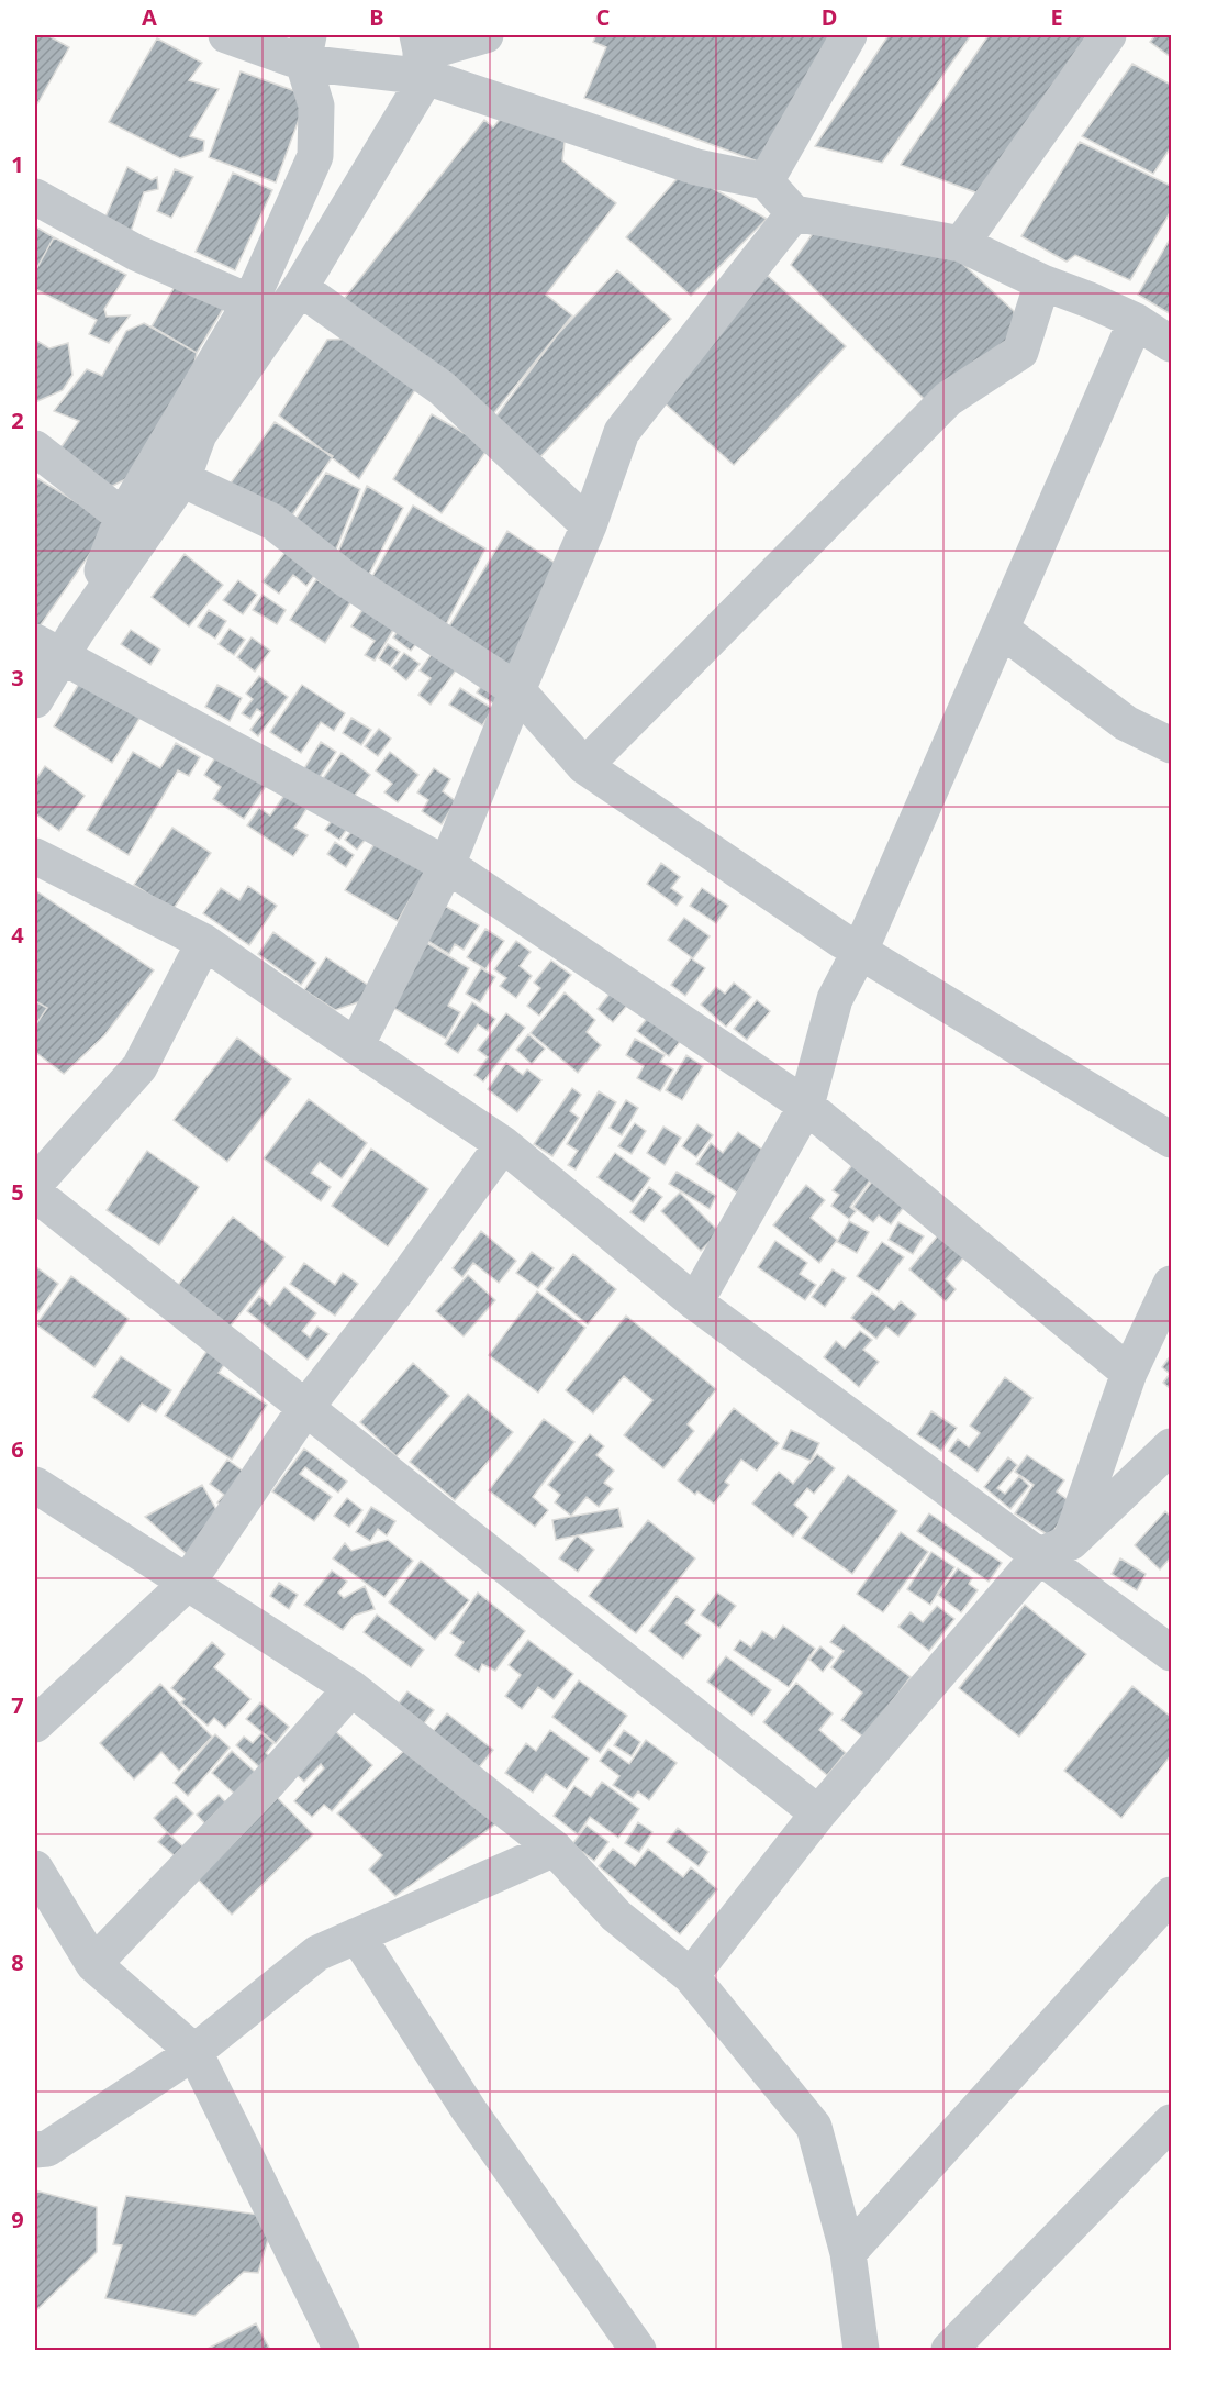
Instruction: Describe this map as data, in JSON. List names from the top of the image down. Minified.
{"grid":{"columns":["A","B","C","D","E"],"rows":["1","2","3","4","5","6","7","8","9"]}}
